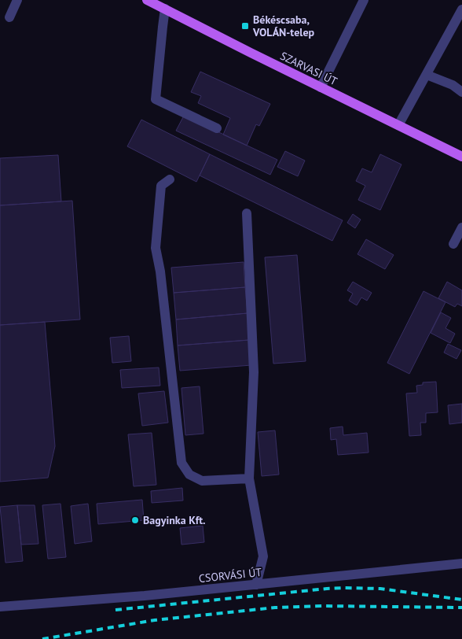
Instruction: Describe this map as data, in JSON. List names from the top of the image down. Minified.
{"streets":{"main road":["SZARVASI ÚT"],"street":["CSORVÁSI ÚT"]},"places":{"transit":["Békéscsaba, VOLÁN-telep"],"other":["Bagyinka Kft."]}}
